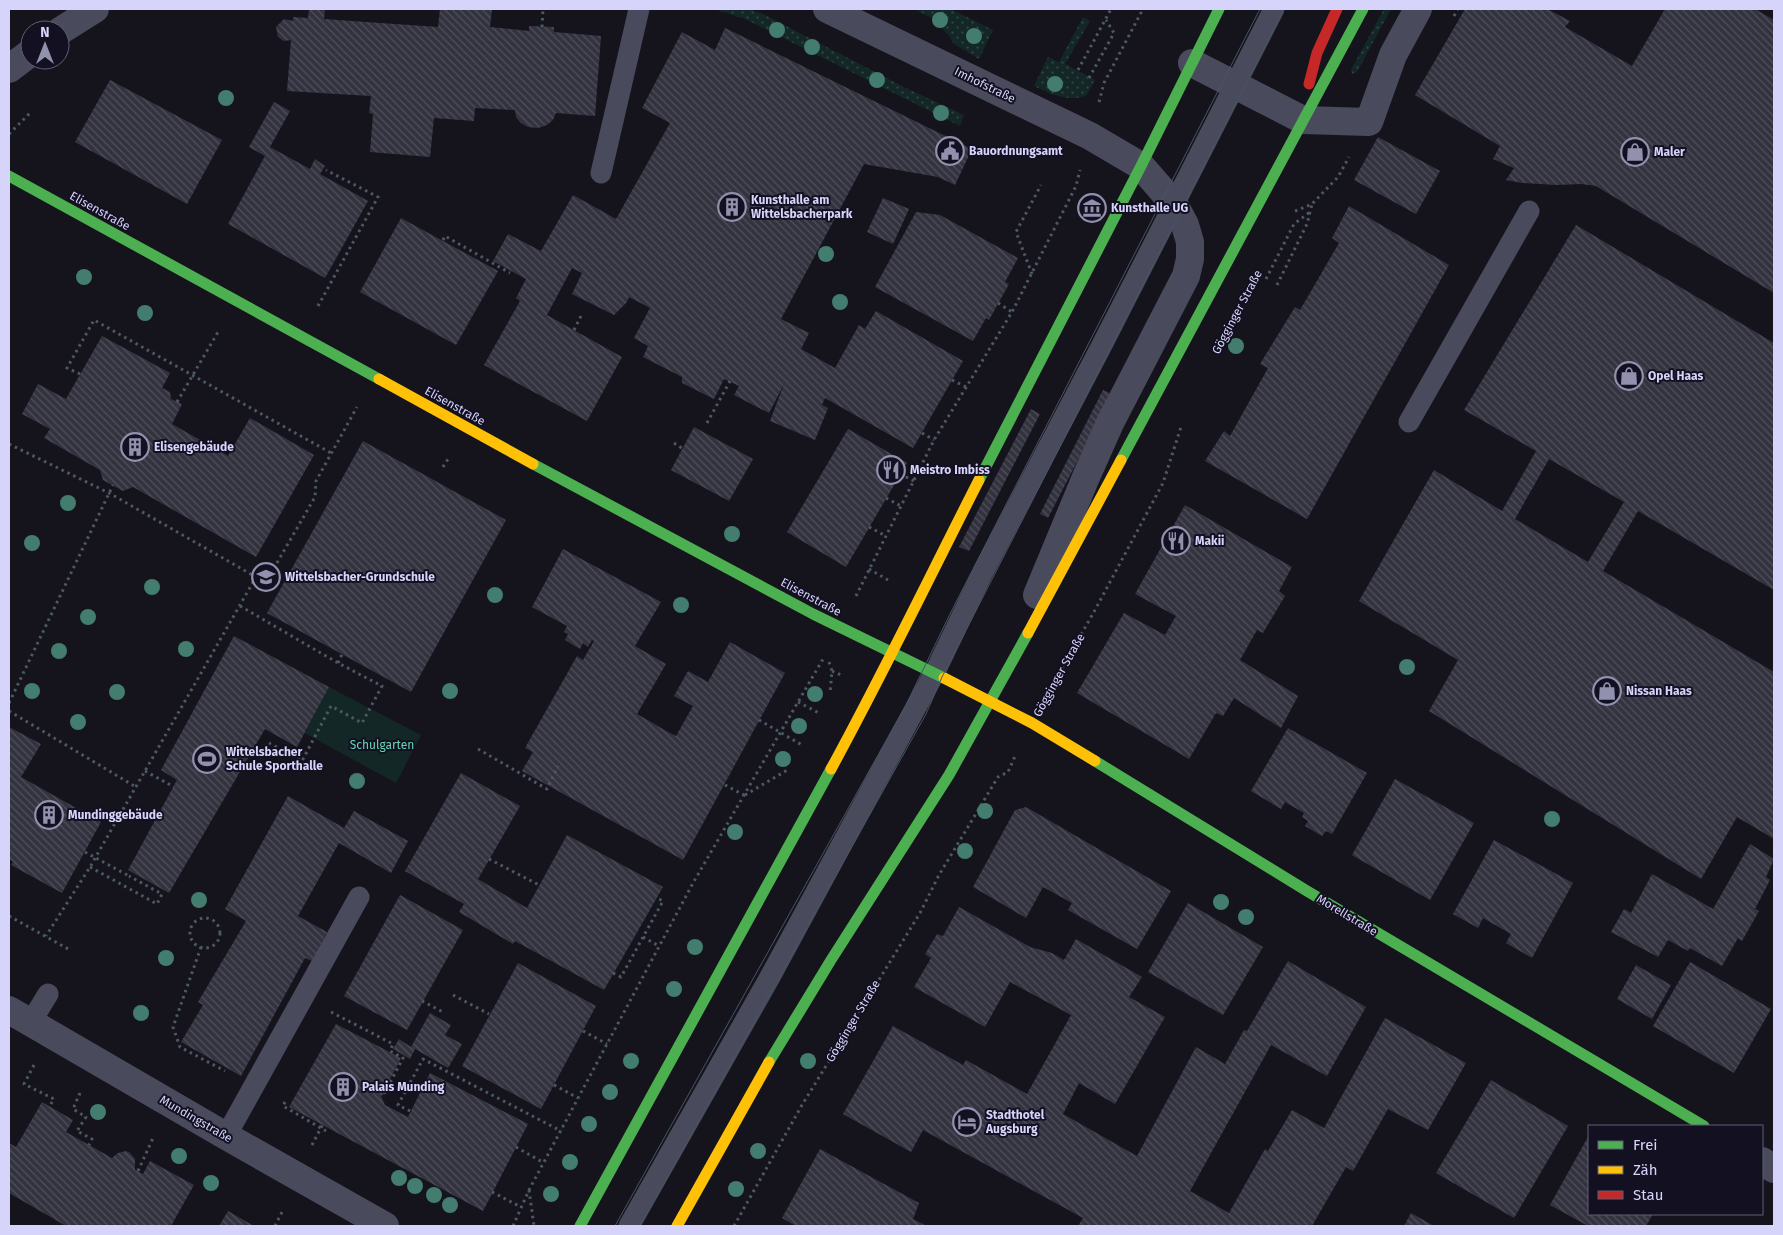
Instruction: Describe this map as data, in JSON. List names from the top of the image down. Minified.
{"streets":{"main road":["Elisenstraße","Morellstraße"],"street":["Imhofstraße","Mundingstraße"],"path":["Gögginger Straße"]},"crossings":[["Gögginger Straße","Morellstraße"]],"parks":["Schulgarten"],"places":{"public building":["Bauordnungsamt"],"shop":["Maler","Opel Haas","Nissan Haas"],"building":["Kunsthalle am Wittelsbacherpark","Elisengebäude","Mundinggebäude","Palais Munding"],"museum":["Kunsthalle UG"],"restaurant":["Meistro Imbiss","Makii"],"school or university":["Wittelsbacher-Grundschule"],"sports":["Wittelsbacher Schule Sporthalle"],"hotel":["Stadthotel Augsburg"]},"legend":["Frei","Zäh","Stau"],"north":"top"}
